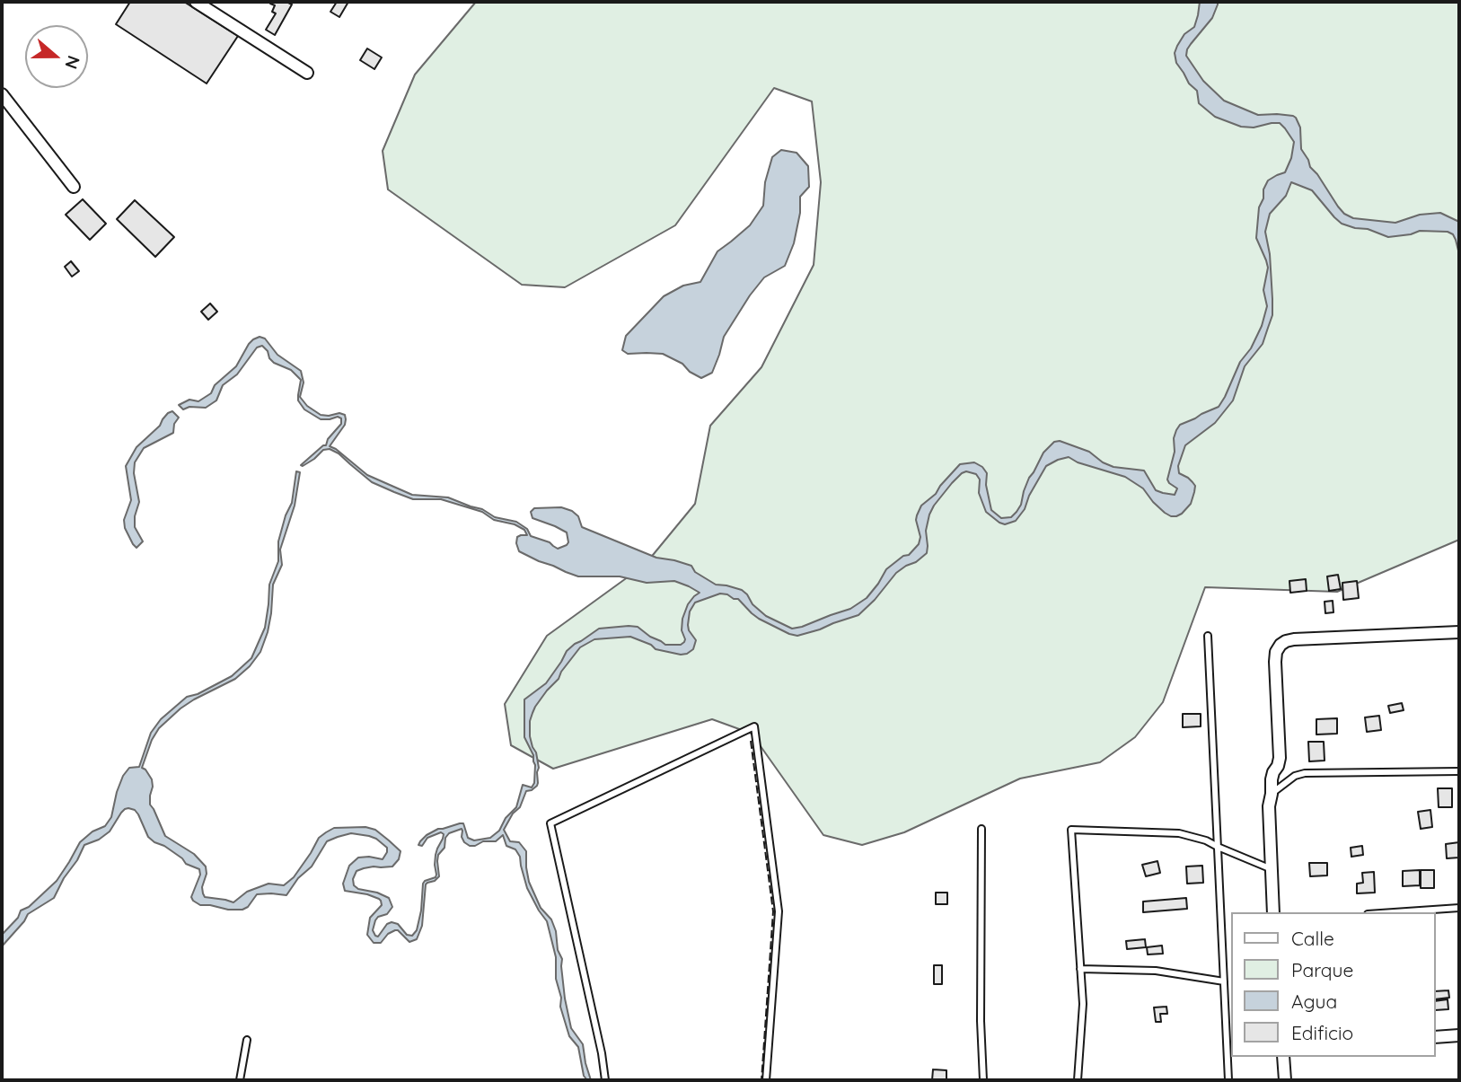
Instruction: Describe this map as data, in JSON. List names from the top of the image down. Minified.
{"legend":["Calle","Parque","Agua","Edificio"],"north":"right"}
